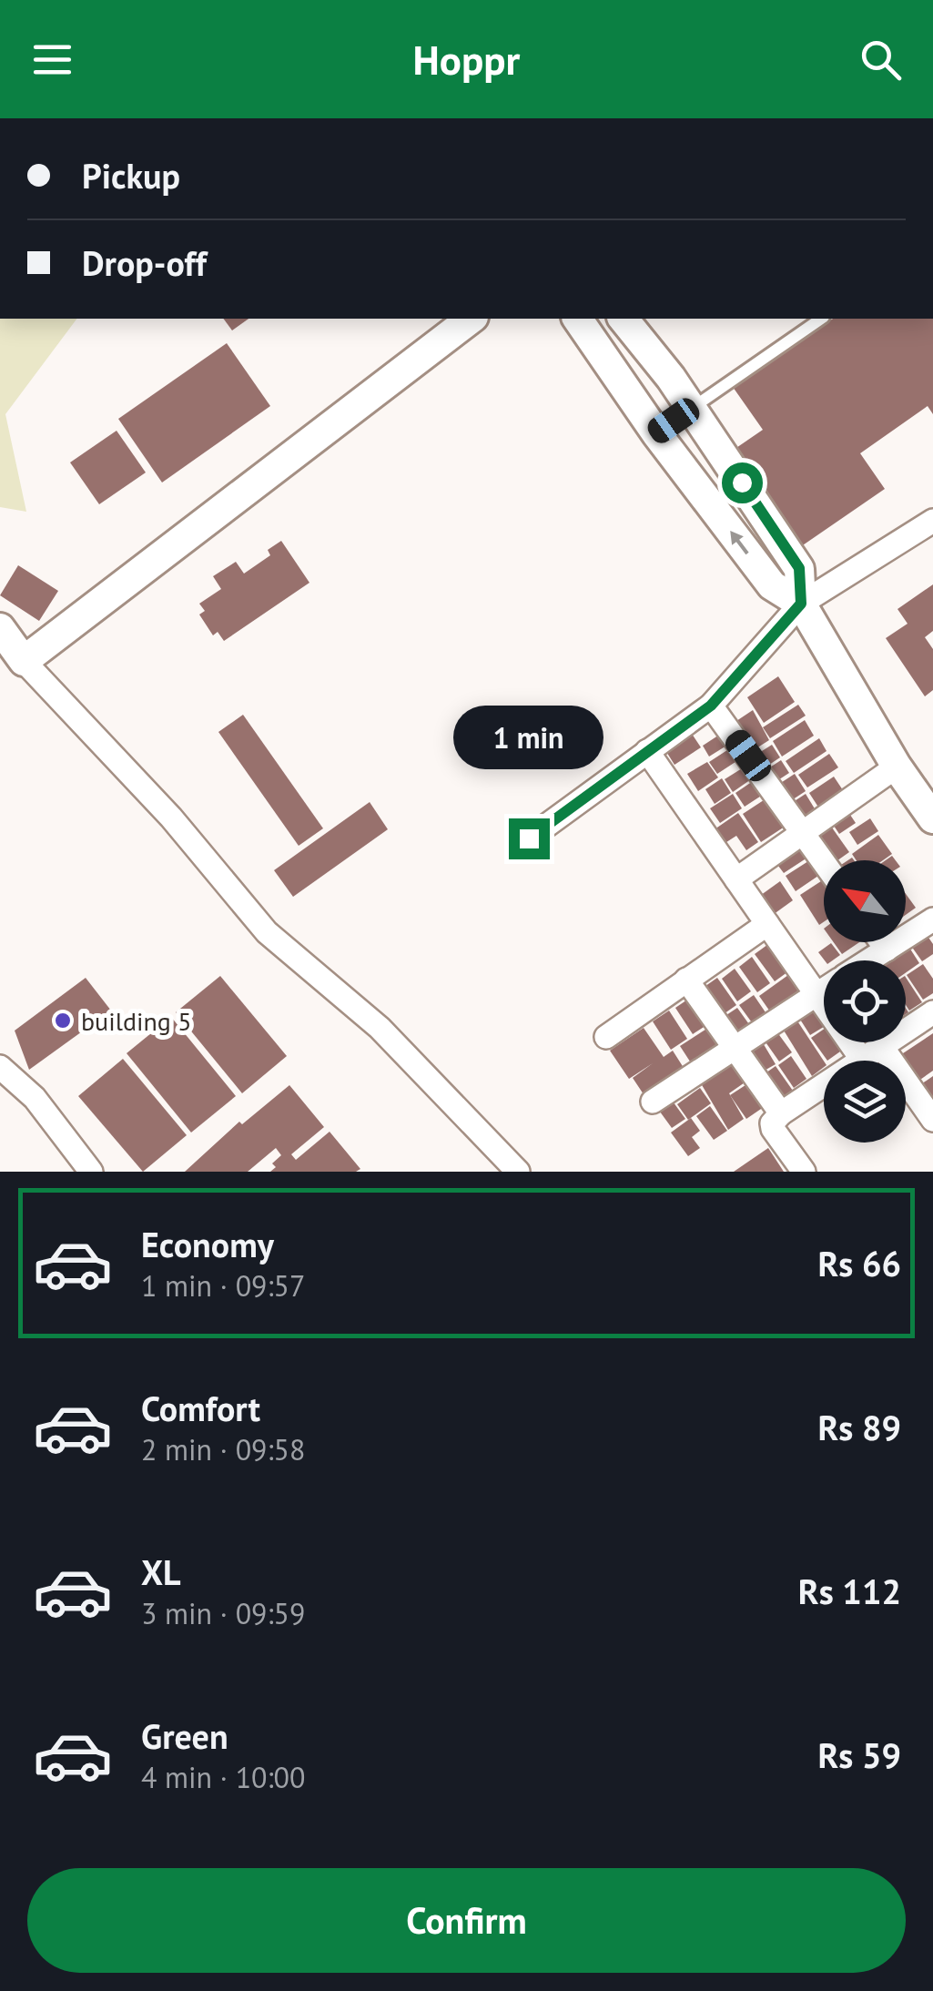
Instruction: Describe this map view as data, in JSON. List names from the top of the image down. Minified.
{"places":["building 5"],"north":"top left","page":{"header":"Hoppr","banner":["Pickup","Drop-off"],"bubble":"1 min","list":[{"name":"Economy","note":"1 min · 09:57","value":"Rs 66"},{"name":"Comfort","note":"2 min · 09:58","value":"Rs 89"},{"name":"XL","note":"3 min · 09:59","value":"Rs 112"},{"name":"Green","note":"4 min · 10:00","value":"Rs 59"}],"buttons":"Confirm"}}
